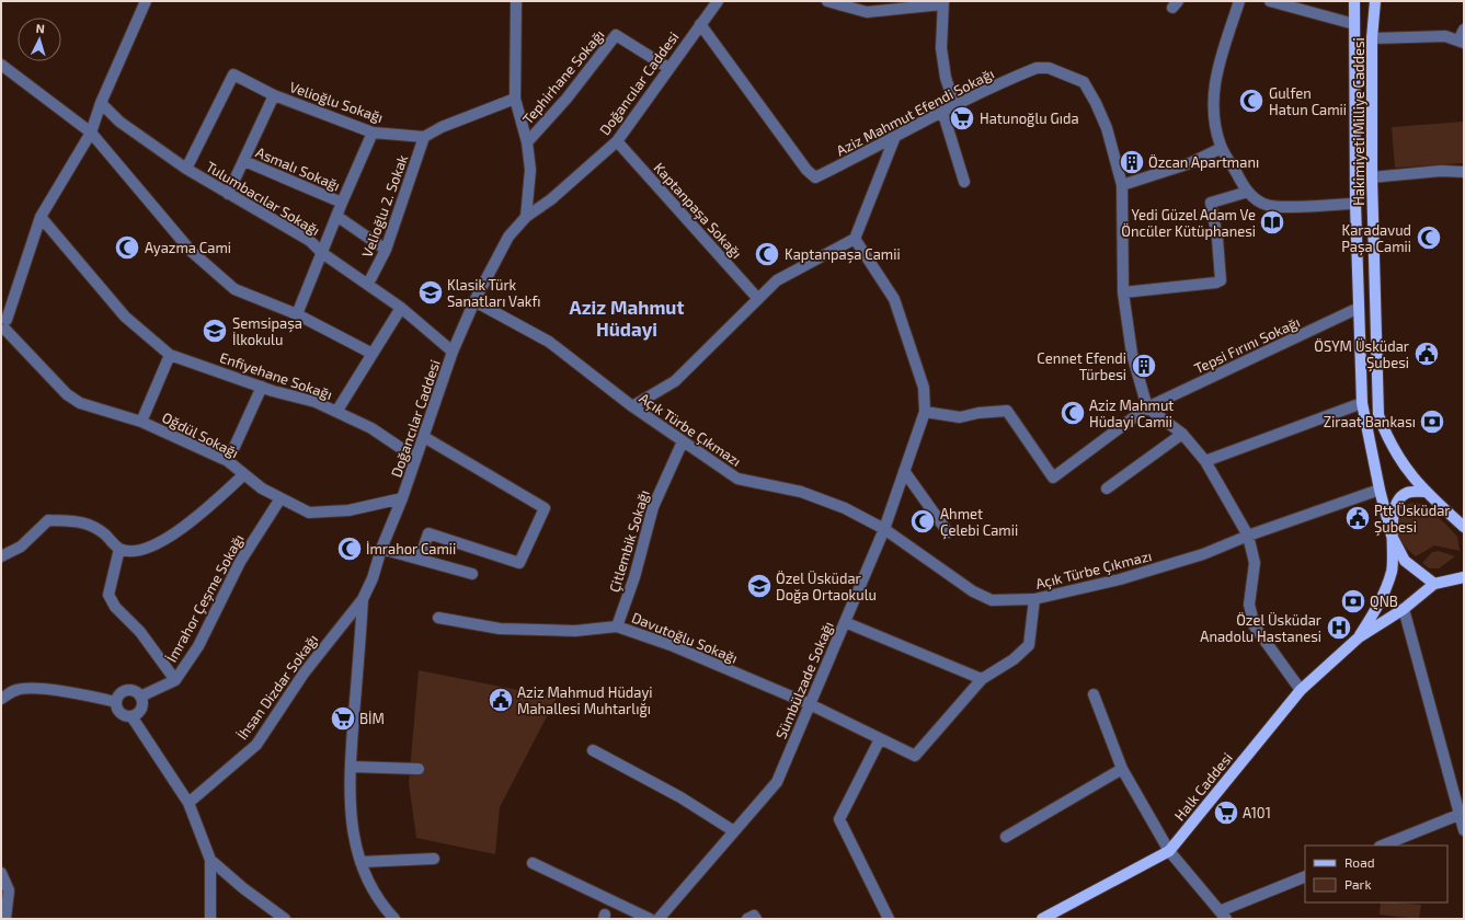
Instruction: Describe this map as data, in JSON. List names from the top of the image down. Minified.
{"streets":{"main road":["Hakimiyeti Milliye Caddesi","Halk Caddesi"],"street":["Tephirhane Sokağı","Doğancılar Caddesi","Velioğlu Sokağı","Aziz Mahmut Efendi Sokağı","Asmalı Sokağı","Tulumbacılar Sokağı","Velioğlu 2. Sokak","Kaptanpaşa Sokağı","Tepsi Fırını Sokağı","Enfiyehane Sokağı","Açık Türbe Çıkmazı","Oğdül Sokağı","Çitlembik Sokağı","İmrahor Çeşme Sokağı","Davutoğlu Sokağı","Sümbülzade Sokağı","İhsan Dizdar Sokağı"]},"crossings":[["Tephirhane Sokağı","Doğancılar Caddesi"],["Doğancılar Caddesi","Aziz Mahmut Efendi Sokağı"],["Doğancılar Caddesi","Tulumbacılar Sokağı"],["Doğancılar Caddesi","Kaptanpaşa Sokağı"],["Doğancılar Caddesi","Enfiyehane Sokağı"],["Doğancılar Caddesi","Açık Türbe Çıkmazı"],["Doğancılar Caddesi","Oğdül Sokağı"],["Doğancılar Caddesi","İhsan Dizdar Sokağı"],["Velioğlu Sokağı","Asmalı Sokağı"],["Velioğlu Sokağı","Tulumbacılar Sokağı"],["Velioğlu Sokağı","Velioğlu 2. Sokak"],["Aziz Mahmut Efendi Sokağı","Tepsi Fırını Sokağı"],["Hakimiyeti Milliye Caddesi","Tepsi Fırını Sokağı"],["Hakimiyeti Milliye Caddesi","Açık Türbe Çıkmazı"],["Hakimiyeti Milliye Caddesi","Halk Caddesi"],["Tulumbacılar Sokağı","Velioğlu 2. Sokak"],["Tepsi Fırını Sokağı","Sümbülzade Sokağı"],["Açık Türbe Çıkmazı","Çitlembik Sokağı"],["Açık Türbe Çıkmazı","Sümbülzade Sokağı"],["Oğdül Sokağı","İmrahor Çeşme Sokağı"],["Çitlembik Sokağı","Davutoğlu Sokağı"],["Davutoğlu Sokağı","Sümbülzade Sokağı"]],"districts":["Aziz Mahmut Hüdayi"],"places":{"mosque":["Gulfen Hatun Camii","Karadavud Paşa Camii","Ayazma Cami","Kaptanpaşa Camii","Aziz Mahmut Hüdayi Camii","Ahmet Çelebi Camii","İmrahor Camii"],"supermarket":["Hatunoğlu Gıda","BİM","A101"],"building":["Özcan Apartmanı","Cennet Efendi Türbesi"],"library":["Yedi Güzel Adam Ve Öncüler Kütüphanesi"],"school or university":["Klasik Türk Sanatları Vakfı","Semsipaşa İlkokulu","Özel Üsküdar Doğa Ortaokulu"],"public building":["ÖSYM Üsküdar Şubesi","Ptt Üsküdar Şubesi","Aziz Mahmud Hüdayi Mahallesi Muhtarlığı"],"bank":["Ziraat Bankası","QNB"],"hospital":["Özel Üsküdar Anadolu Hastanesi"]},"legend":["Road","Park"],"north":"top"}
